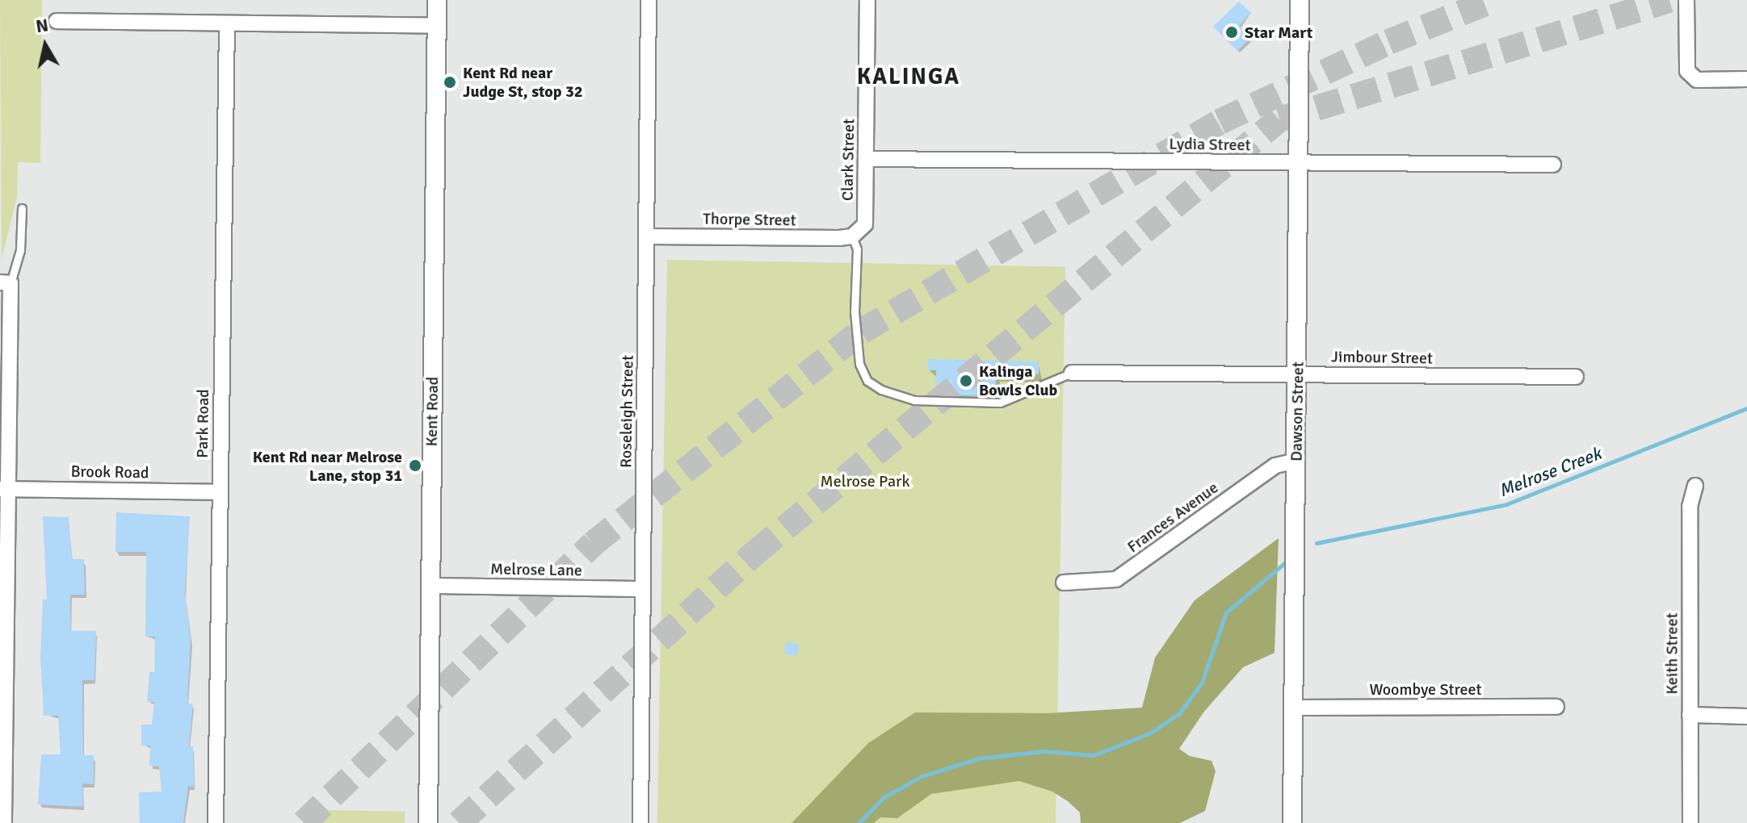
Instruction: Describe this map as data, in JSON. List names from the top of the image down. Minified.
{"streets":{"street":["Lydia Street","Clark Street","Thorpe Street","Jimbour Street","Kent Road","Roseleigh Street","Dawson Street","Park Road","Brook Road","Frances Avenue","Melrose Lane","Keith Street","Woombye Street"]},"crossings":[["Lydia Street","Clark Street"],["Lydia Street","Dawson Street"],["Clark Street","Thorpe Street"],["Thorpe Street","Roseleigh Street"],["Jimbour Street","Dawson Street"],["Kent Road","Melrose Lane"],["Roseleigh Street","Melrose Lane"],["Dawson Street","Frances Avenue"],["Dawson Street","Woombye Street"],["Park Road","Brook Road"]],"districts":["KALINGA"],"water":["Melrose Creek"],"parks":["Melrose Park"],"places":["Star Mart","Kent Rd near Judge St, stop 32","Kalinga Bowls Club","Kent Rd near Melrose Lane, stop 31"],"north":"top"}
